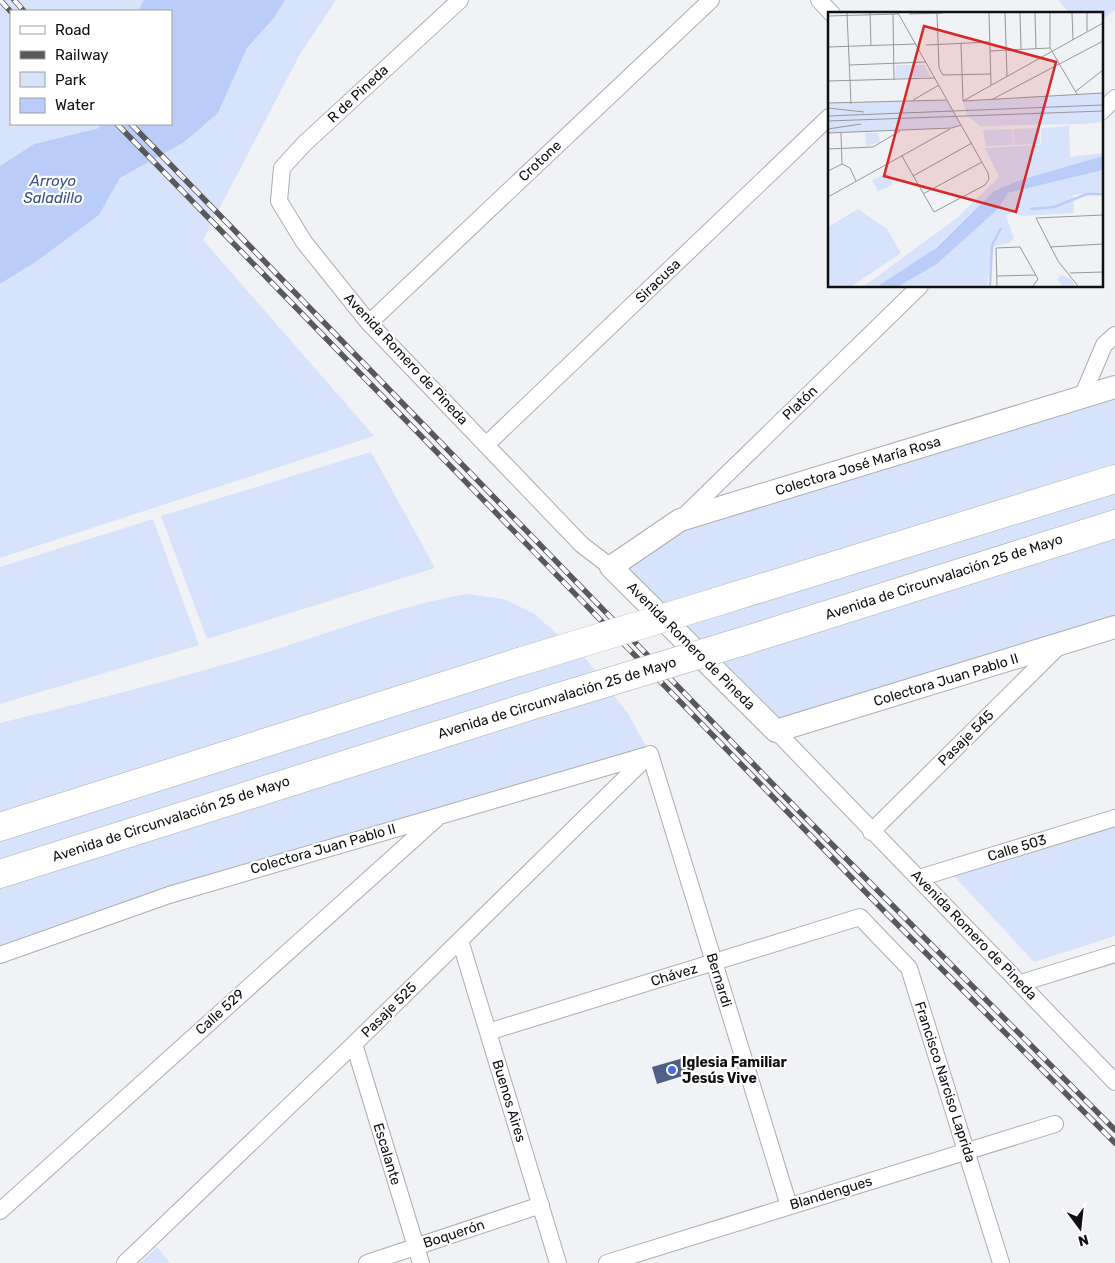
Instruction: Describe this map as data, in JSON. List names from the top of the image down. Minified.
{"streets":{"highway":["Avenida de Circunvalación 25 de Mayo"],"main road":["Avenida Romero de Pineda","Colectora José María Rosa","Colectora Juan Pablo II"],"street":["R de Pineda","Crotone","Siracusa","Platón","Pasaje 545","Calle 503","Chávez","Bernardi","Pasaje 525","Calle 529","Francisco Narciso Laprida","Buenos Aires","Escalante","Blandengues","Boquerón"]},"crossings":[["R de Pineda","Avenida Romero de Pineda"],["Crotone","Avenida Romero de Pineda"],["Siracusa","Avenida Romero de Pineda"],["Avenida Romero de Pineda","Colectora José María Rosa"],["Avenida Romero de Pineda","Colectora Juan Pablo II"],["Avenida Romero de Pineda","Pasaje 545"],["Avenida Romero de Pineda","Calle 503"],["Platón","Colectora José María Rosa"],["Colectora Juan Pablo II","Pasaje 545"],["Colectora Juan Pablo II","Bernardi"],["Colectora Juan Pablo II","Pasaje 525"],["Colectora Juan Pablo II","Calle 529"],["Chávez","Bernardi"],["Chávez","Francisco Narciso Laprida"],["Chávez","Buenos Aires"],["Bernardi","Pasaje 525"],["Bernardi","Blandengues"],["Pasaje 525","Buenos Aires"],["Pasaje 525","Escalante"],["Francisco Narciso Laprida","Blandengues"],["Buenos Aires","Boquerón"],["Escalante","Boquerón"]],"water":["Arroyo Saladillo"],"places":["Iglesia Familiar Jesús Vive"],"legend":["Road","Railway","Park","Water"],"north":"bottom"}
